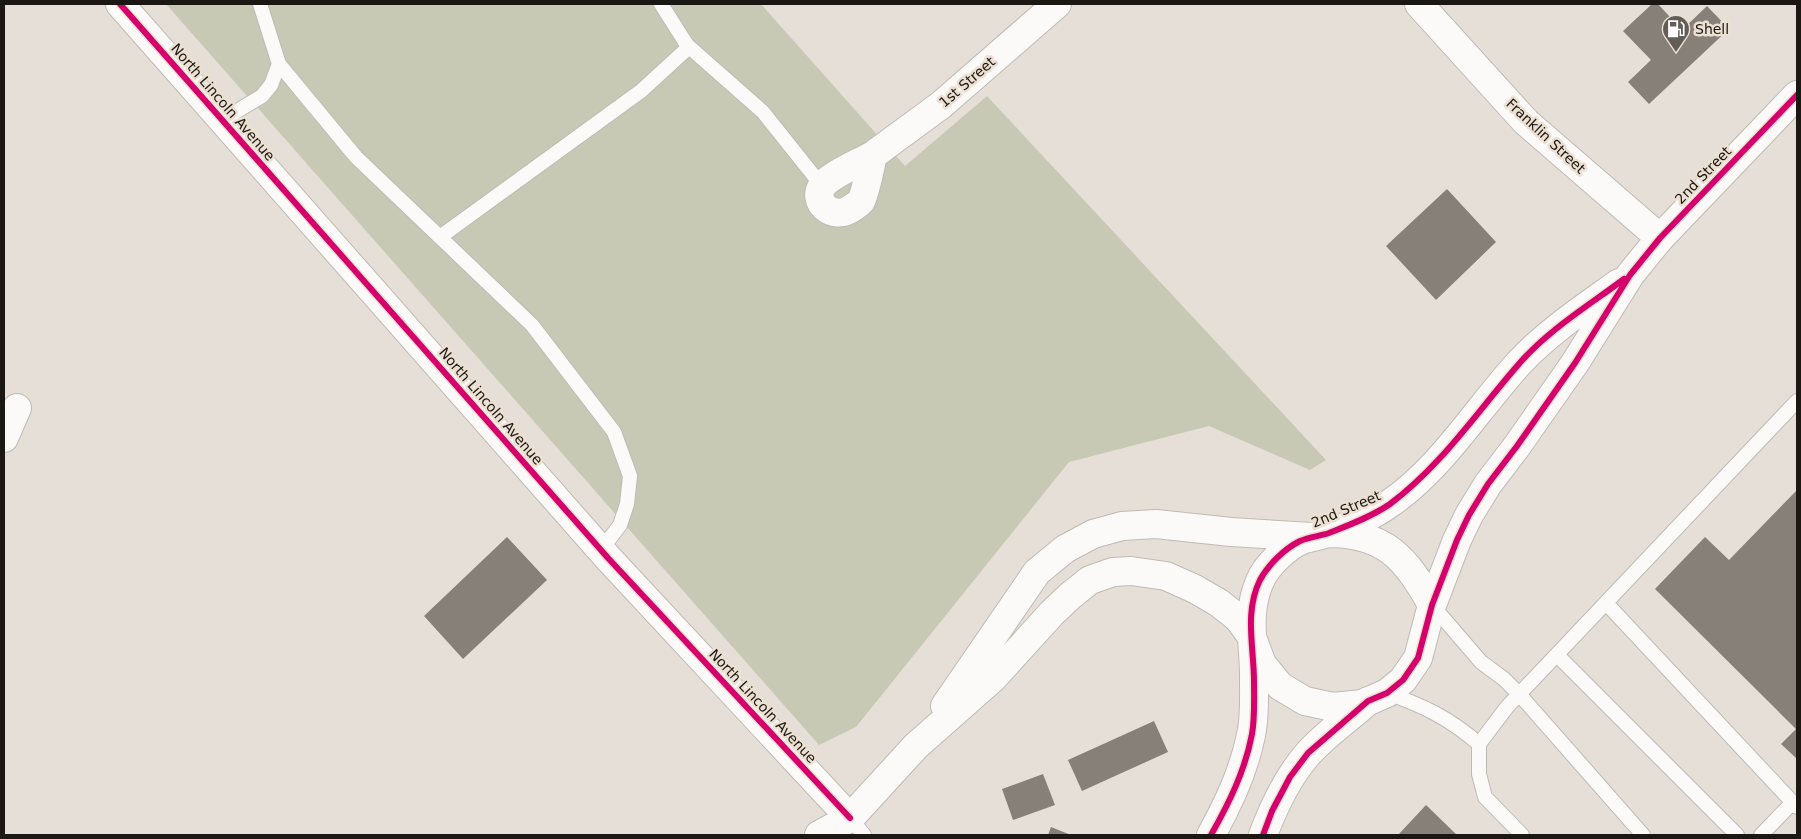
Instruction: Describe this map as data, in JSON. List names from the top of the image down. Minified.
{"streets":{"main road":["1st Street","North Lincoln Avenue","Franklin Street","2nd Street"]},"crossings":[["Franklin Street","2nd Street"]],"places":{"fuel station":["Shell"]}}
